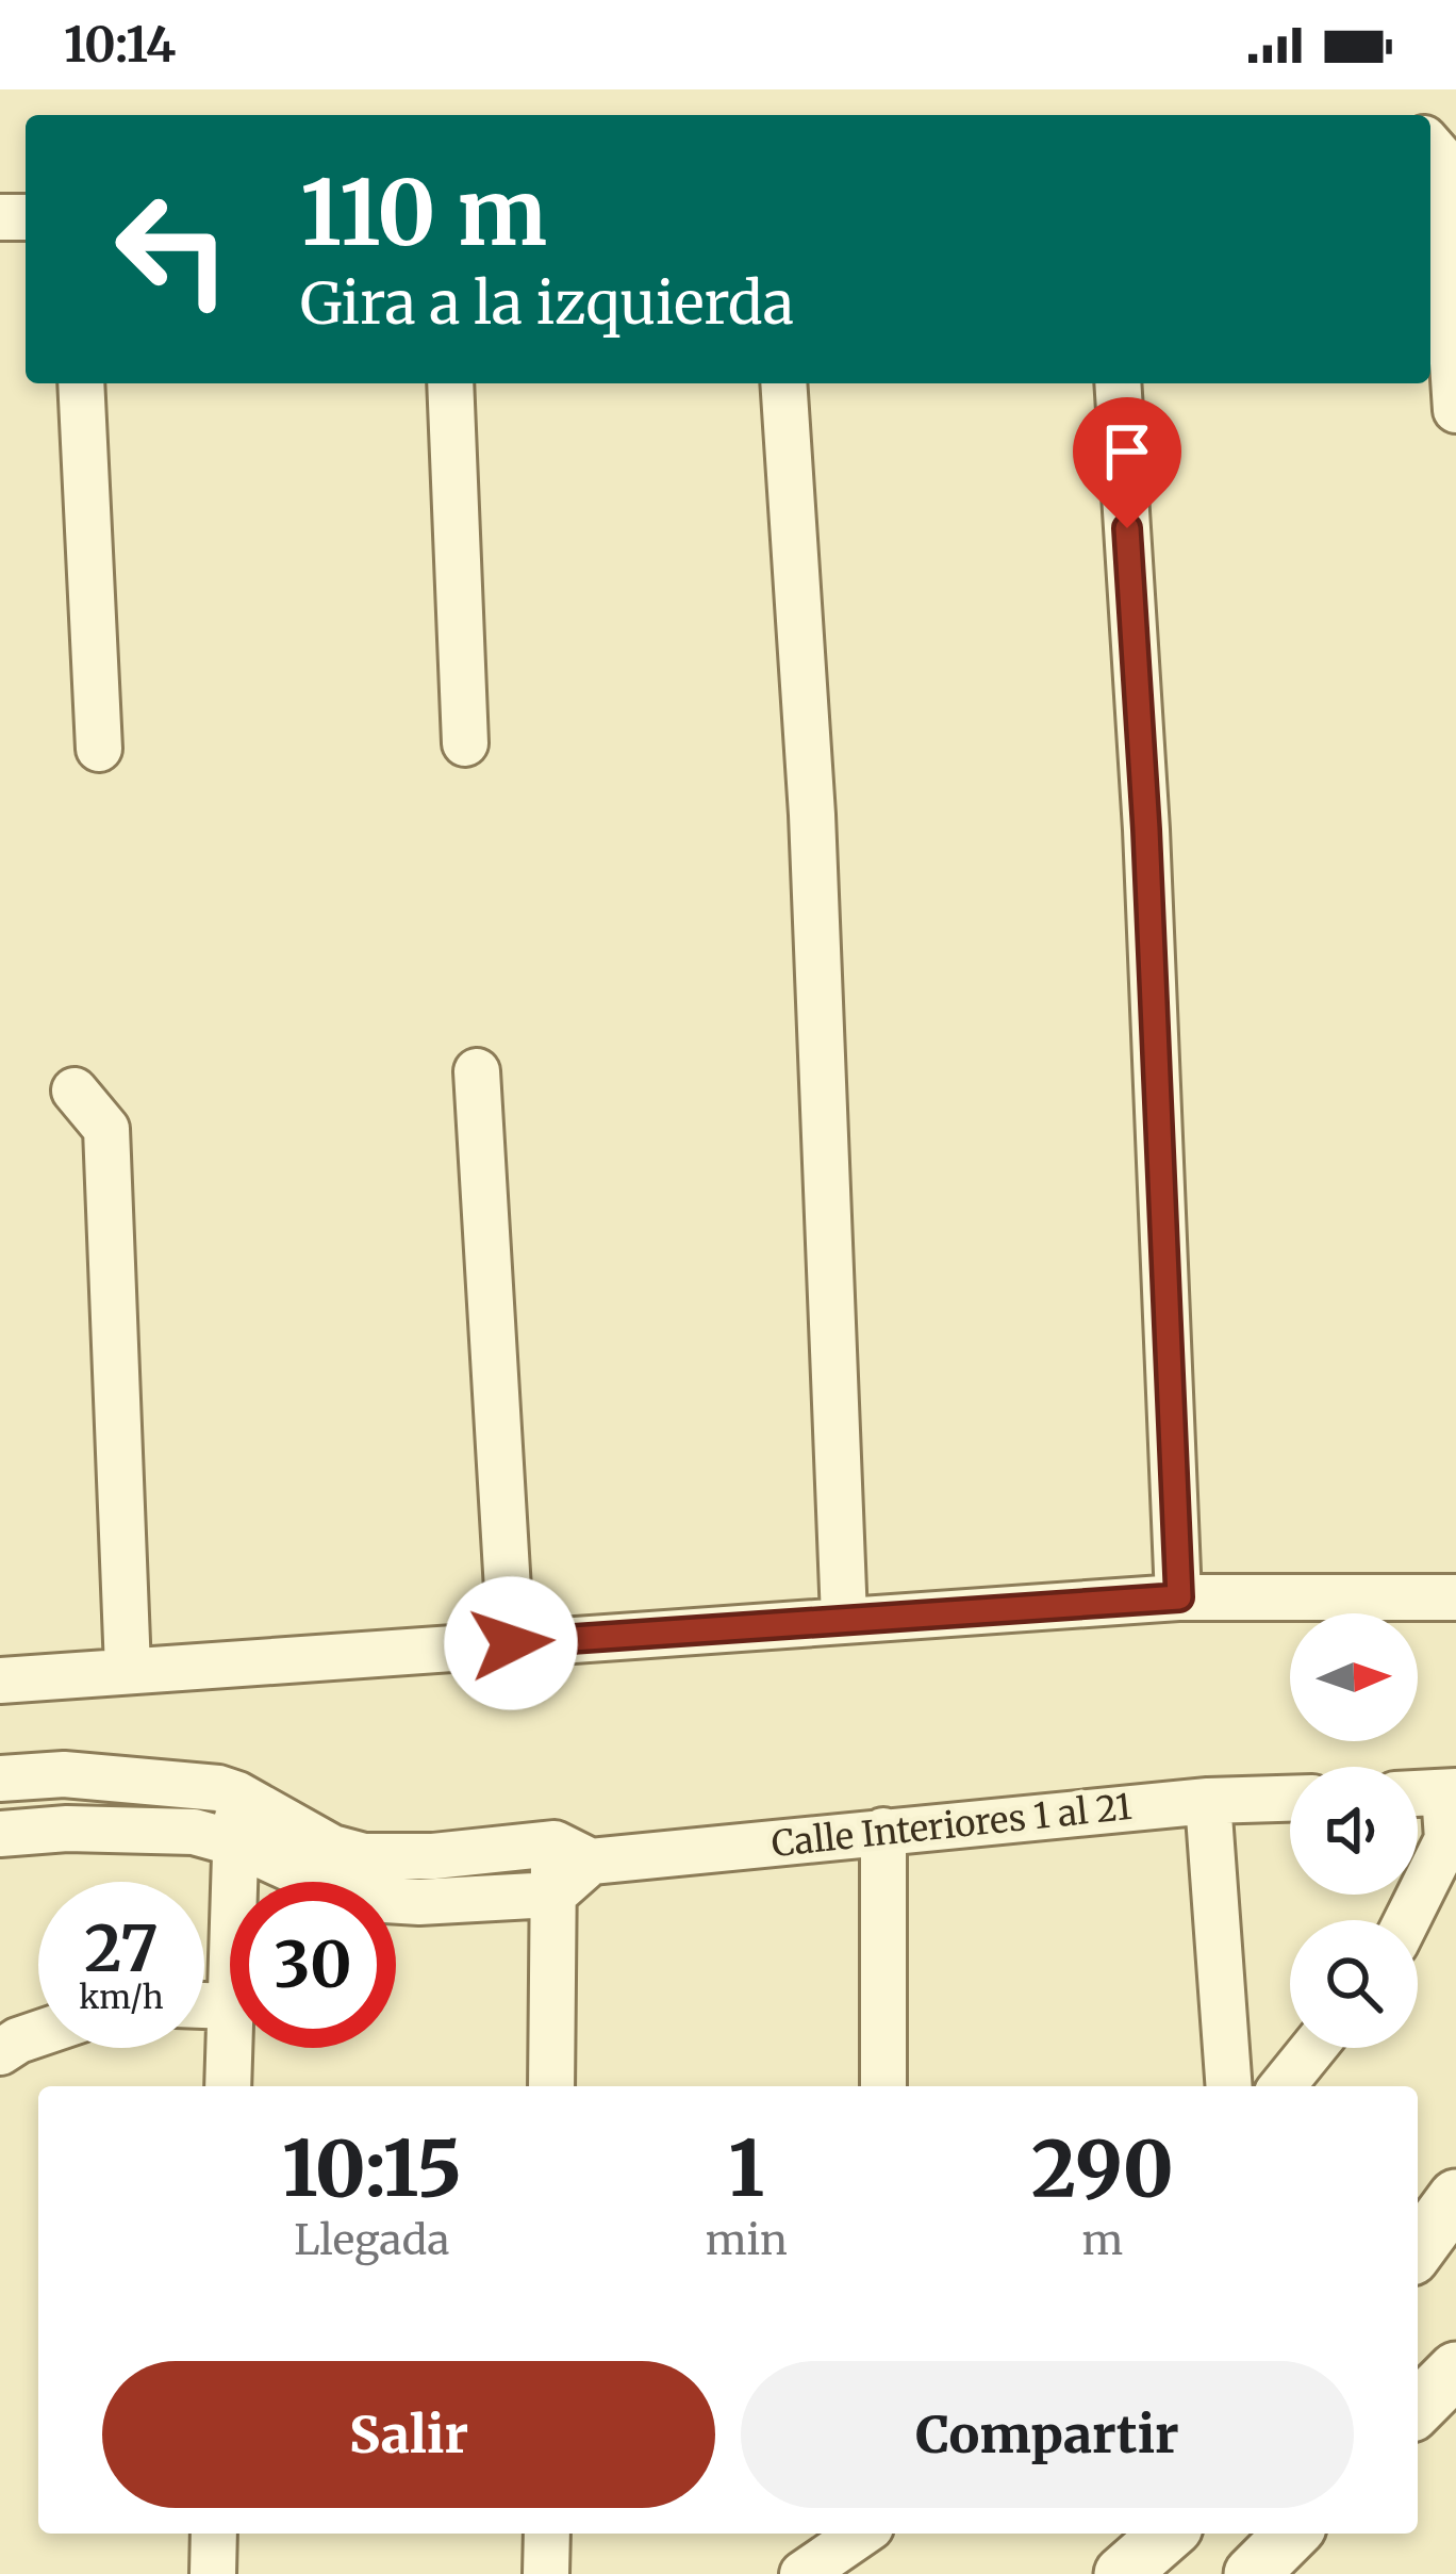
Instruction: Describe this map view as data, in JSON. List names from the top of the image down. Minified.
{"streets":{"street":["Calle Interiores 1 al 21"]},"north":"right","page":{"status":"10:14","turn":["110 m","Gira a la izquierda"],"speed":"27 km/h","limit":"30","eta":["10:15","Llegada","1","min","290","m"],"buttons":["Salir","Compartir"]}}
